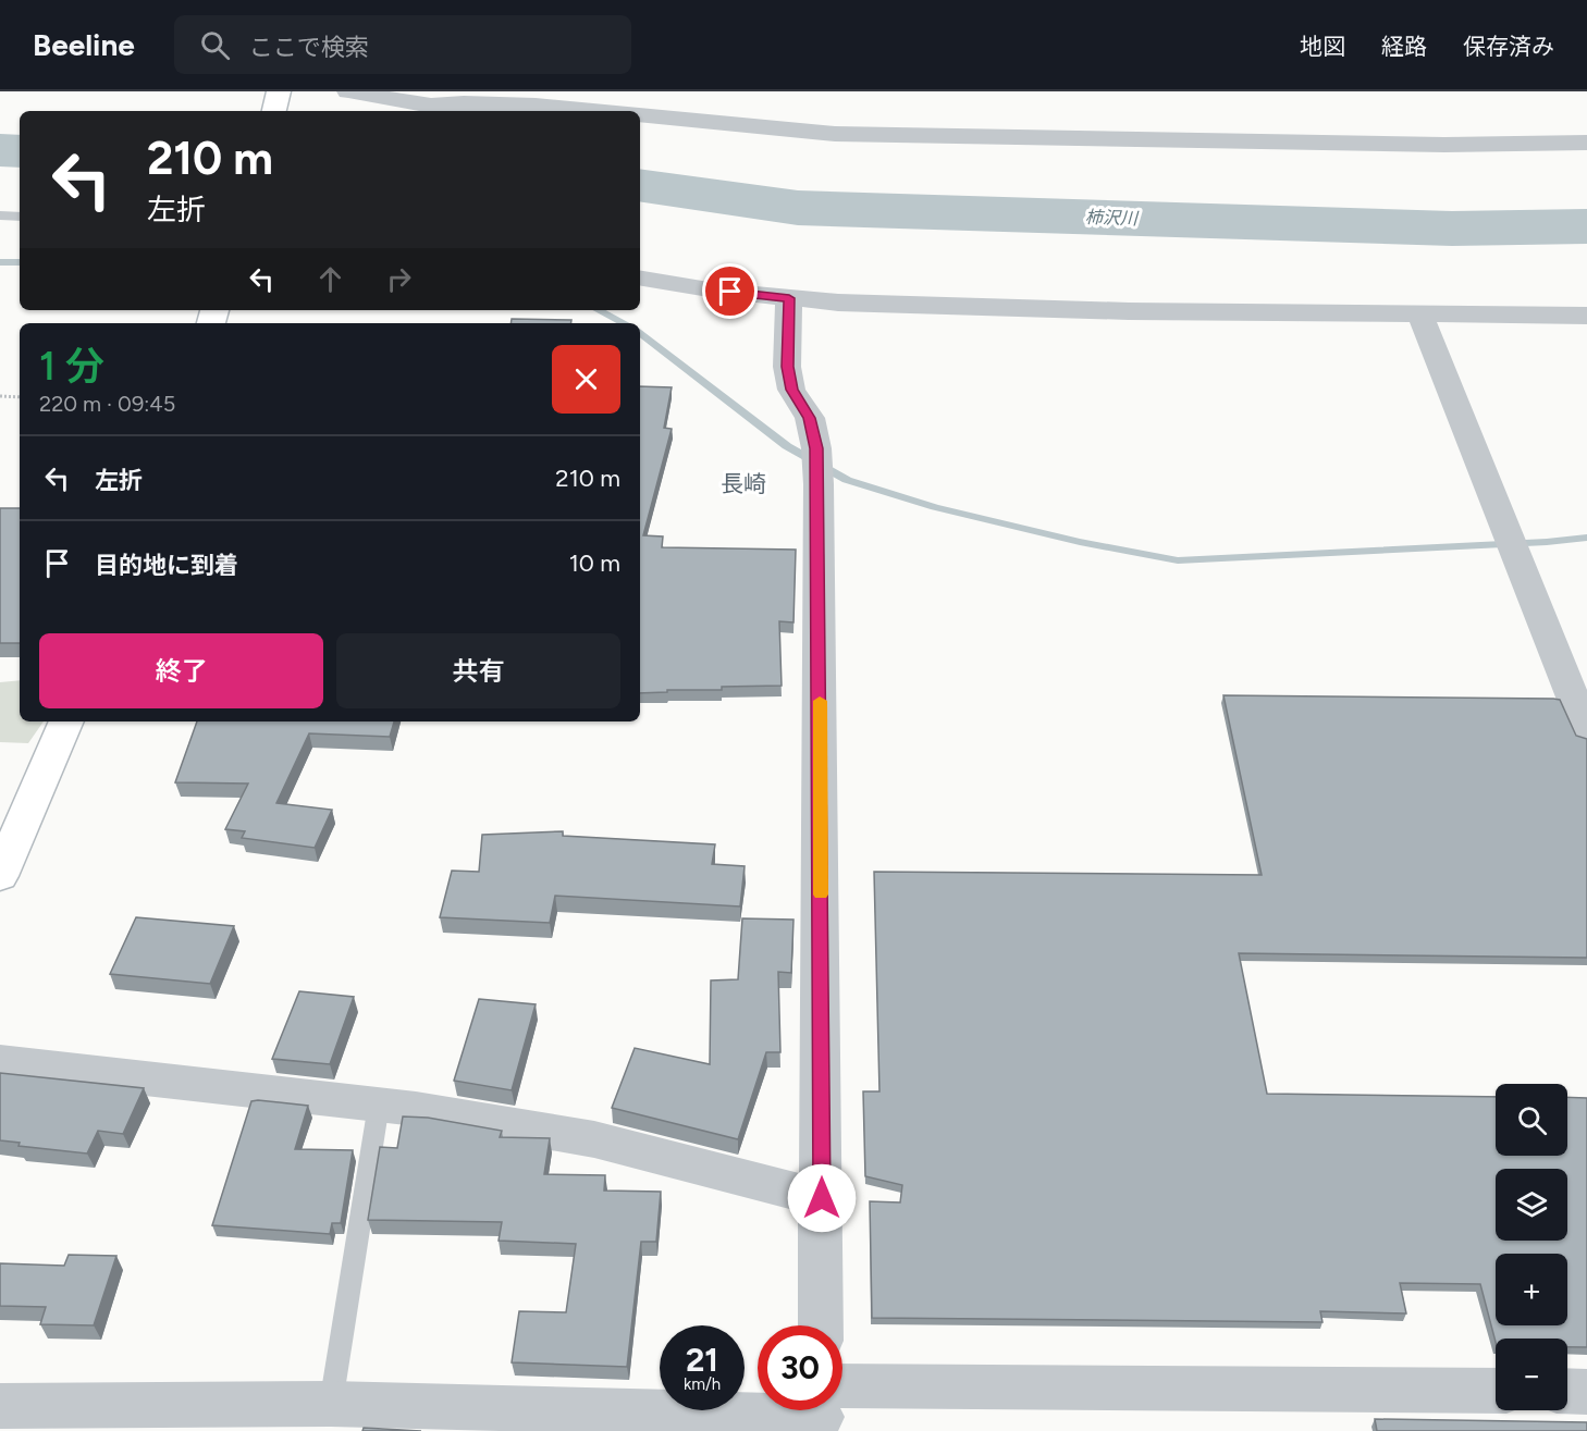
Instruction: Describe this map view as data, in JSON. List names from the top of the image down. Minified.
{"districts":["長崎"],"water":["柿沢川"],"page":{"header":"Beeline","search":"ここで検索","nav":["地図","経路","保存済み"],"turn":["210 m","左折"],"heading":["1 分","220 m · 09:45"],"list":[{"name":"左折","value":"210 m"},{"name":"目的地に到着","value":"10 m"}],"buttons":["終了","共有"],"map_buttons":["+","−"],"speed":"21 km/h","limit":"30"}}
